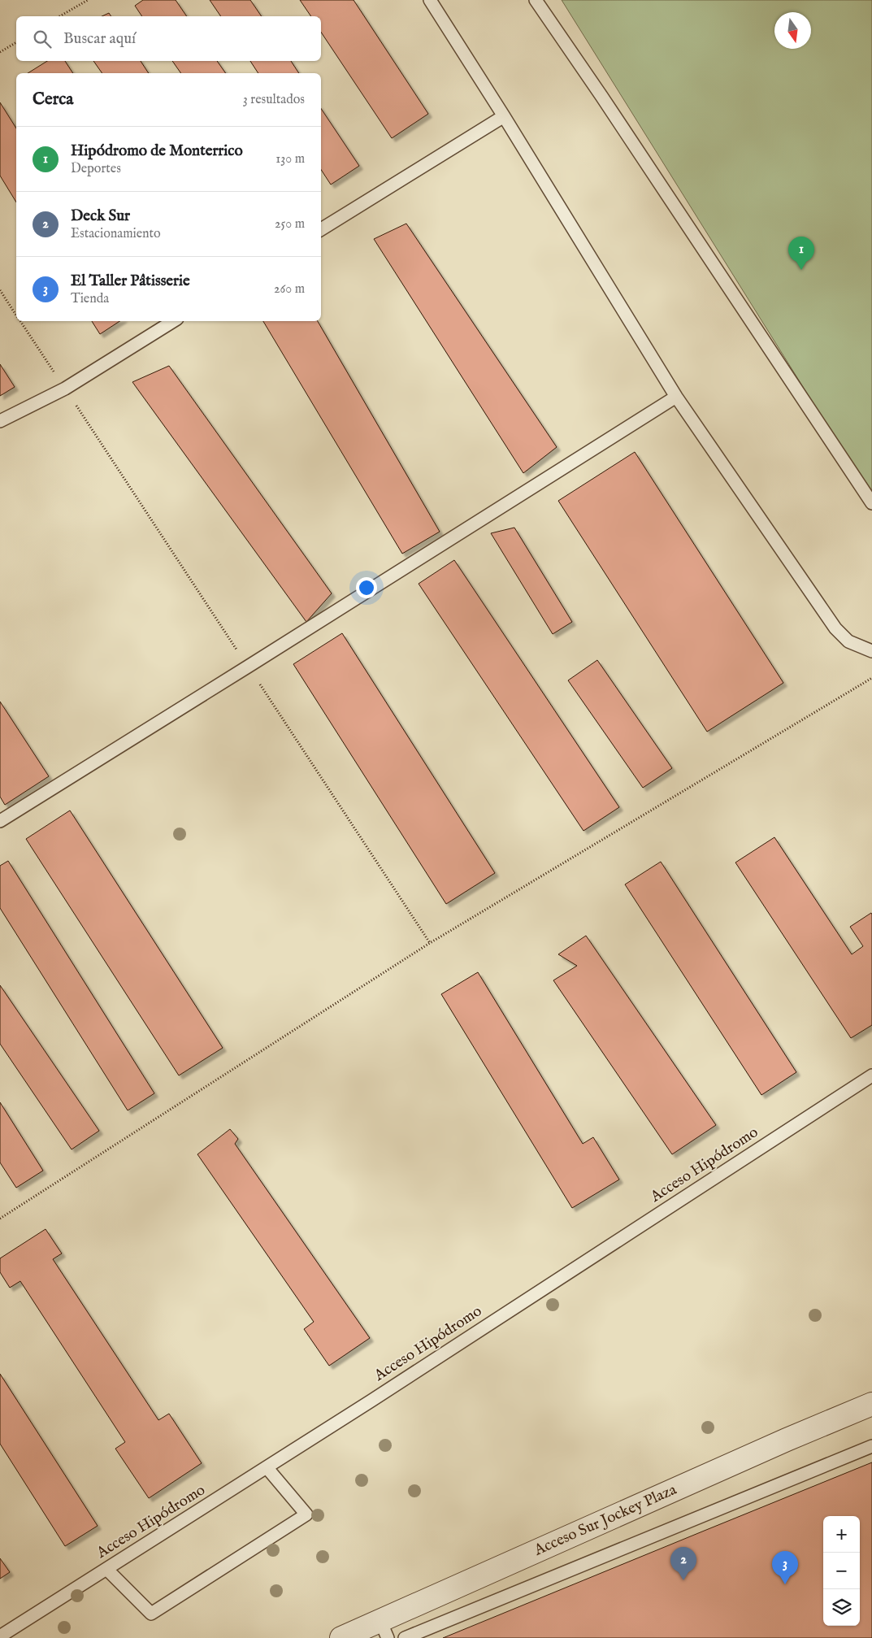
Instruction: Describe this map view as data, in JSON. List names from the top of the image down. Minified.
{"streets":{"street":["Acceso Sur Jockey Plaza"],"lane":["Acceso Hipódromo"]},"north":"bottom","page":{"search":"Buscar aquí","heading":["Cerca","3 resultados"],"list":[{"mark":"1","name":"Hipódromo de Monterrico","note":"Deportes","value":"130 m"},{"mark":"2","name":"Deck Sur","note":"Estacionamiento","value":"250 m"},{"mark":"3","name":"El Taller Pâtisserie","note":"Tienda","value":"260 m"}],"pins":["1","2","3"],"map_buttons":["+","−"]}}
